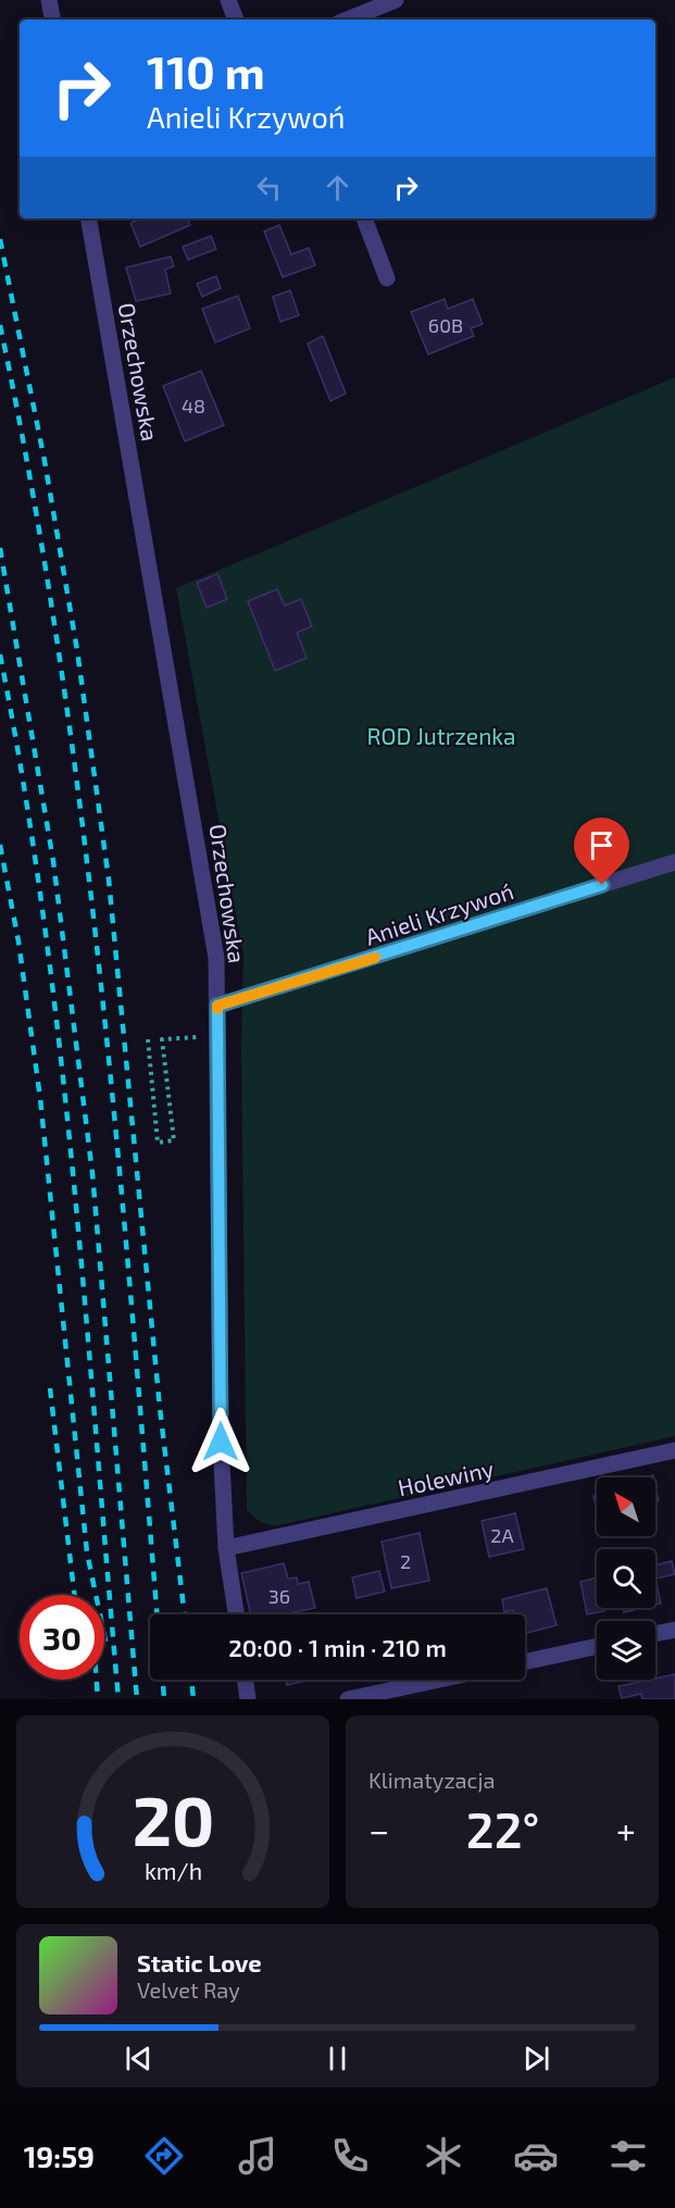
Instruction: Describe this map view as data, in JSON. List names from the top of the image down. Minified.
{"streets":{"street":["Orzechowska","Anieli Krzywoń","Holewiny"]},"crossings":[["Orzechowska","Anieli Krzywoń"],["Orzechowska","Holewiny"]],"parks":["ROD Jutrzenka"],"house_numbers":["60B","48","2A","2","36"],"north":"top left","page":{"turn":["110 m","Anieli Krzywoń"],"limit":"30","trip":"20:00 · 1 min · 210 m","tile":"Klimatyzacja","heat":["−","22°","+"],"song":["Static Love","Velvet Ray"],"tabs":"19:59","gauge":["20","km/h"]}}
